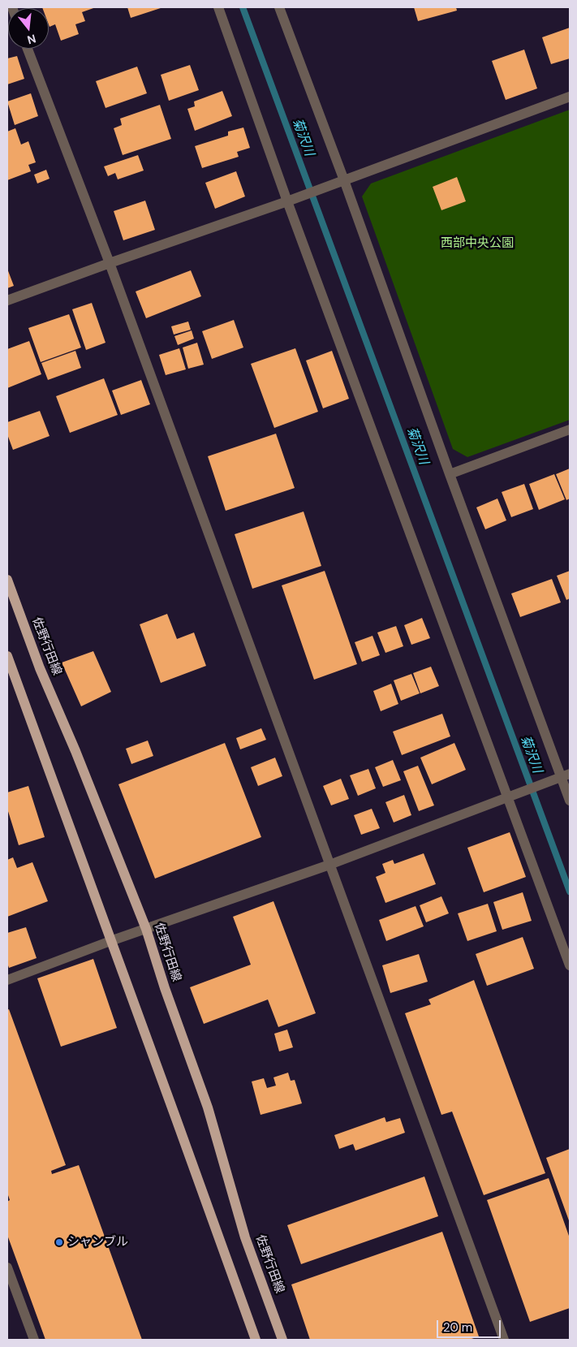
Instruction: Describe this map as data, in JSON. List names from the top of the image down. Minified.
{"streets":{"main road":["佐野行田線"]},"water":["菊沢川"],"parks":["西部中央公園"],"places":["シャンブル"],"scale_bar":"20 m","north":"bottom"}
